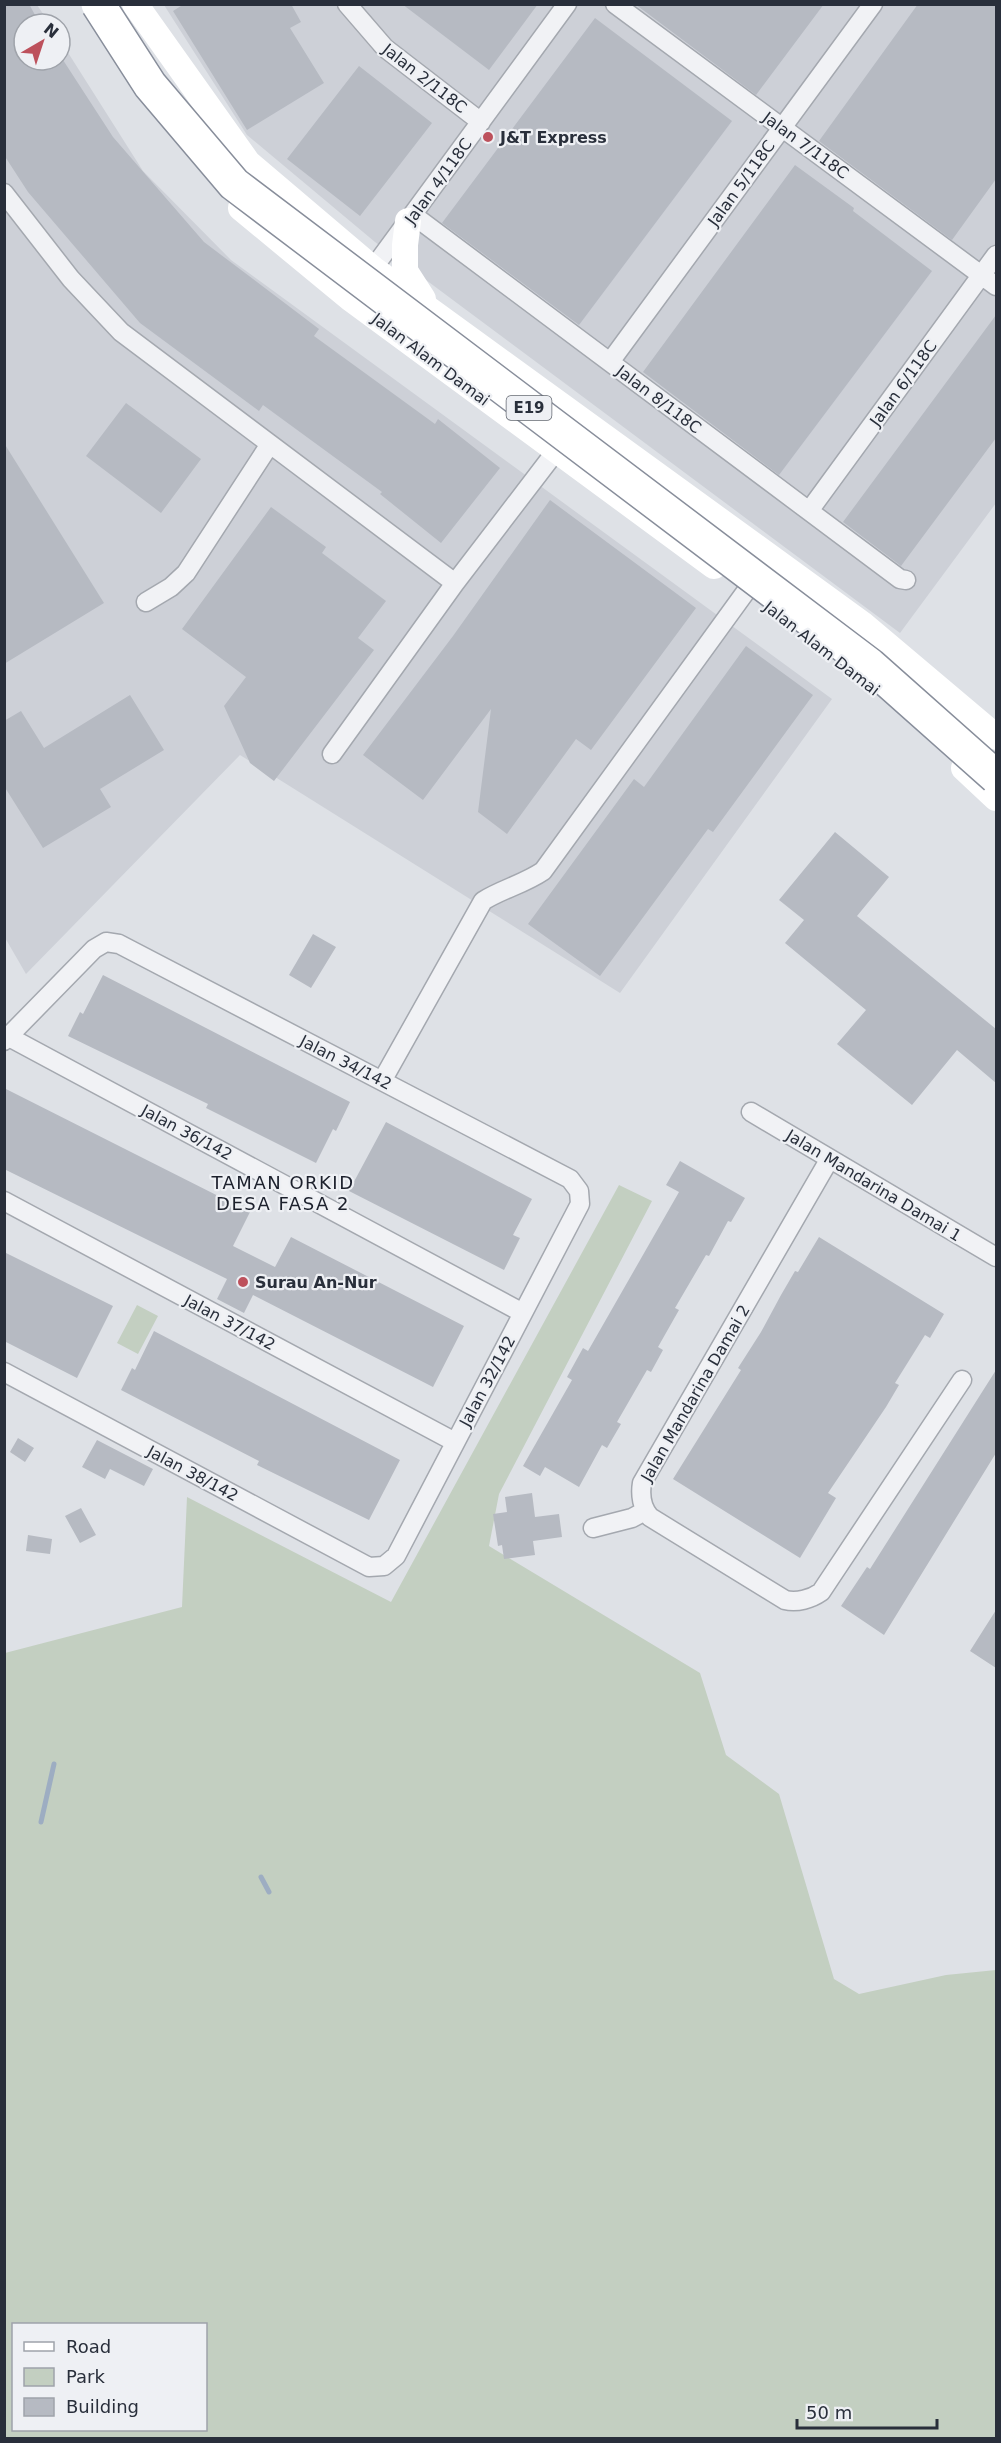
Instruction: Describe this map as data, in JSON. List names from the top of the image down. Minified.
{"streets":{"highway":["E19"],"main road":["Jalan Alam Damai"],"street":["Jalan 2/118C","Jalan 7/118C","Jalan 4/118C","Jalan 5/118C","Jalan 6/118C","Jalan 8/118C","Jalan 34/142","Jalan 36/142","Jalan Mandarina Damai 1","Jalan 37/142","Jalan 32/142","Jalan Mandarina Damai 2","Jalan 38/142"]},"crossings":[["Jalan 2/118C","Jalan 4/118C"],["Jalan 7/118C","Jalan 5/118C"],["Jalan 7/118C","Jalan 6/118C"],["Jalan 4/118C","Jalan Alam Damai"],["Jalan 4/118C","Jalan 8/118C"],["Jalan 5/118C","Jalan 8/118C"],["Jalan 6/118C","Jalan 8/118C"],["Jalan 34/142","Jalan 36/142"],["Jalan 34/142","Jalan 32/142"],["Jalan 36/142","Jalan 32/142"],["Jalan Mandarina Damai 1","Jalan Mandarina Damai 2"],["Jalan 37/142","Jalan 32/142"],["Jalan 32/142","Jalan 38/142"]],"districts":["TAMAN ORKID DESA FASA 2"],"places":["J&T Express","Surau An-Nur"],"legend":["Road","Park","Building"],"scale_bar":"50 m","north":"top right"}
